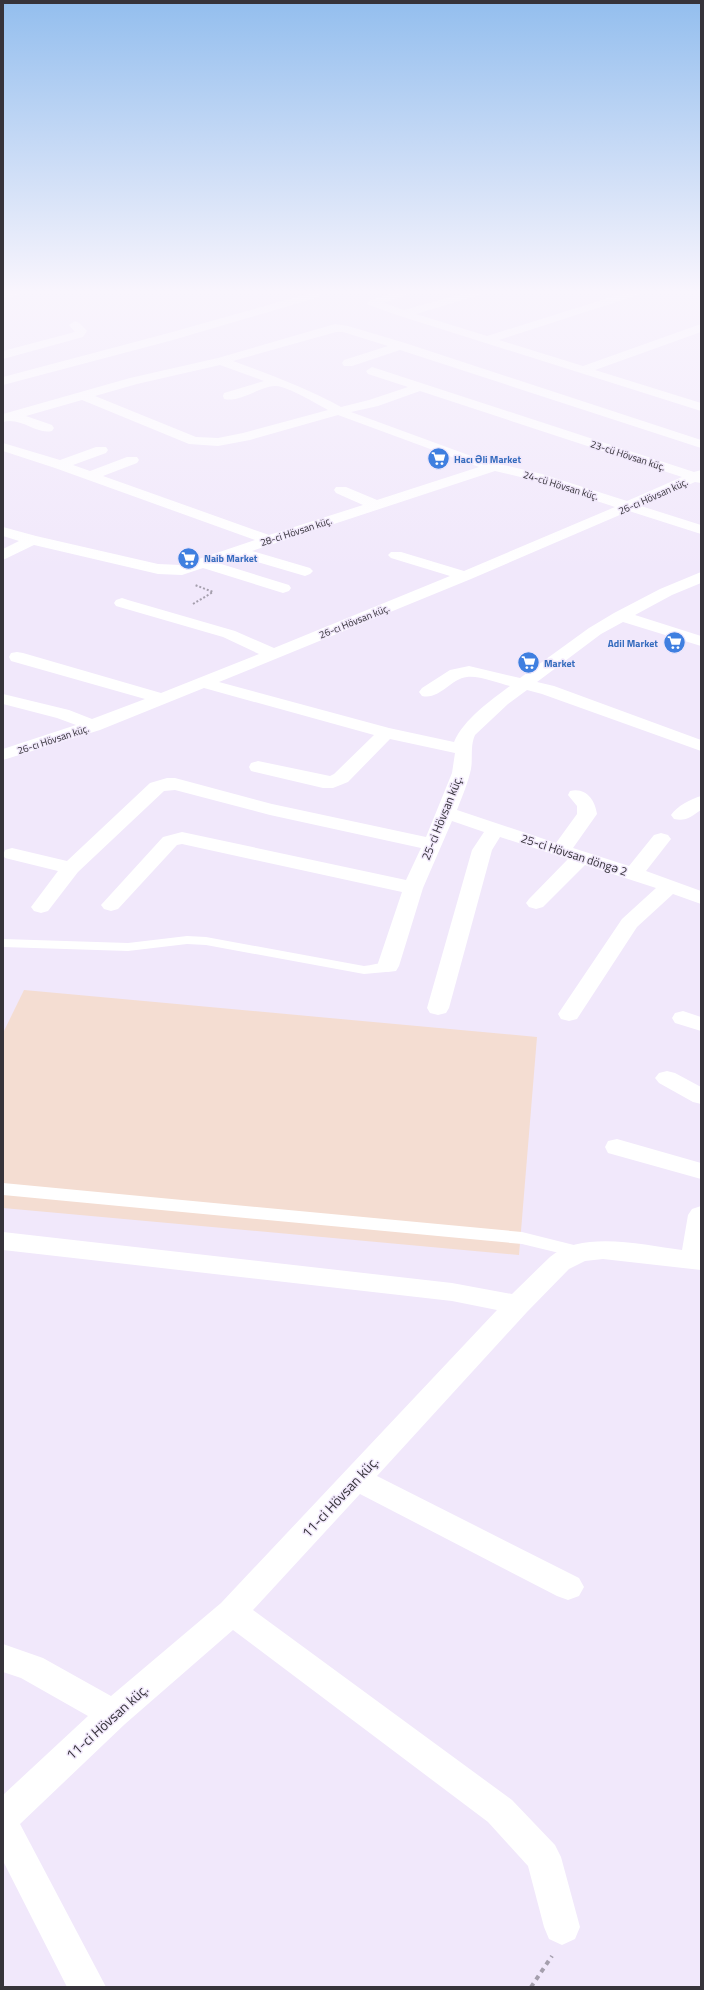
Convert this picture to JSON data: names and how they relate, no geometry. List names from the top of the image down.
{
  "streets": {
    "street": [
      "23-cü Hövsan küç.",
      "24-cü Hövsan küç.",
      "26-cı Hövsan küç.",
      "28-ci Hövsan küç.",
      "25-ci Hövsan küç.",
      "25-ci Hövsan döngə 2",
      "11-ci Hövsan küç."
    ]
  },
  "crossings": [
    ["23-cü Hövsan küç.", "26-cı Hövsan küç."],
    ["24-cü Hövsan küç.", "26-cı Hövsan küç."],
    ["24-cü Hövsan küç.", "28-ci Hövsan küç."],
    ["25-ci Hövsan küç.", "25-ci Hövsan döngə 2"]
  ],
  "places": {
    "supermarket": [
      "Hacı Əli Market",
      "Naib Market",
      "Adil Market",
      "Market"
    ]
  }
}
